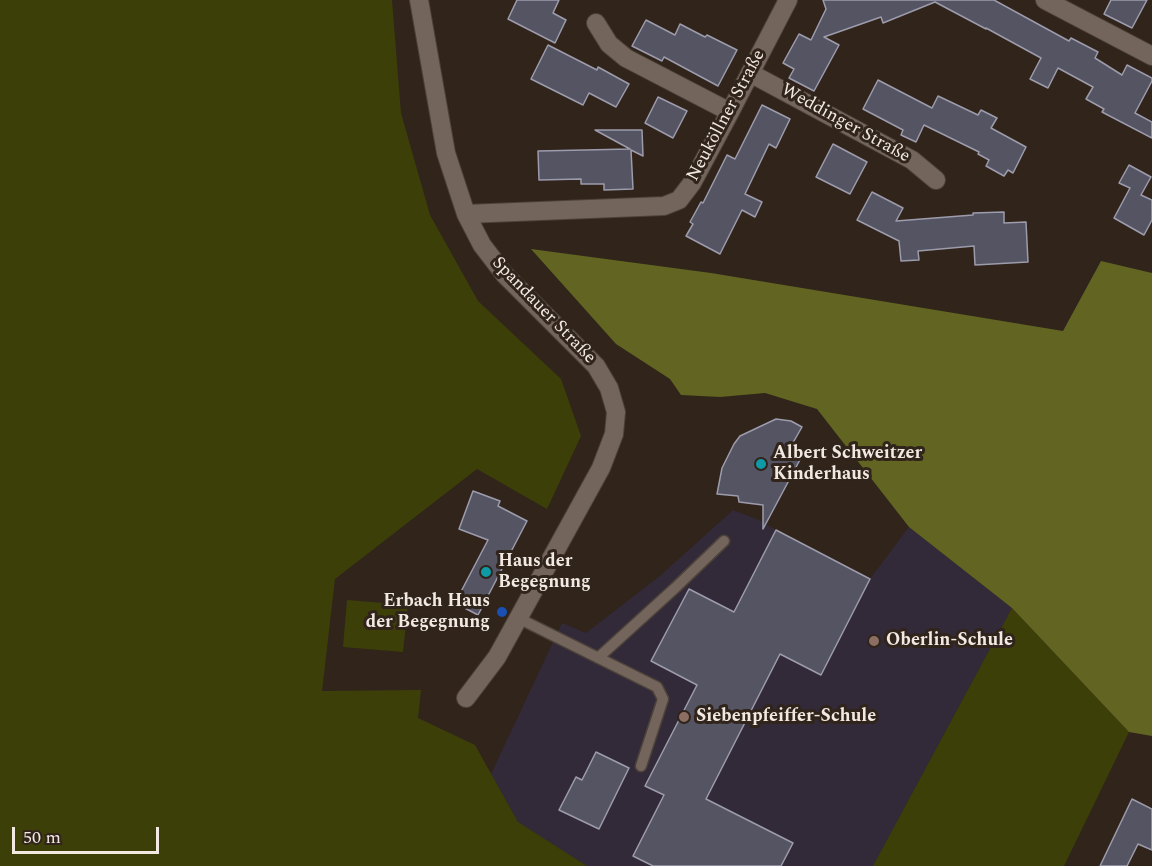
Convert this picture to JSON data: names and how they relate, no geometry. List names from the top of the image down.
{
  "streets": {
    "street": ["Neuköllner Straße", "Weddinger Straße", "Spandauer Straße"]
  },
  "crossings": [
    ["Neuköllner Straße", "Weddinger Straße"],
    ["Neuköllner Straße", "Spandauer Straße"]
  ],
  "places": [
    "Albert Schweitzer Kinderhaus",
    "Haus der Begegnung",
    "Erbach Haus der Begegnung",
    "Oberlin-Schule",
    "Siebenpfeiffer-Schule"
  ],
  "scale_bar": "50 m"
}
